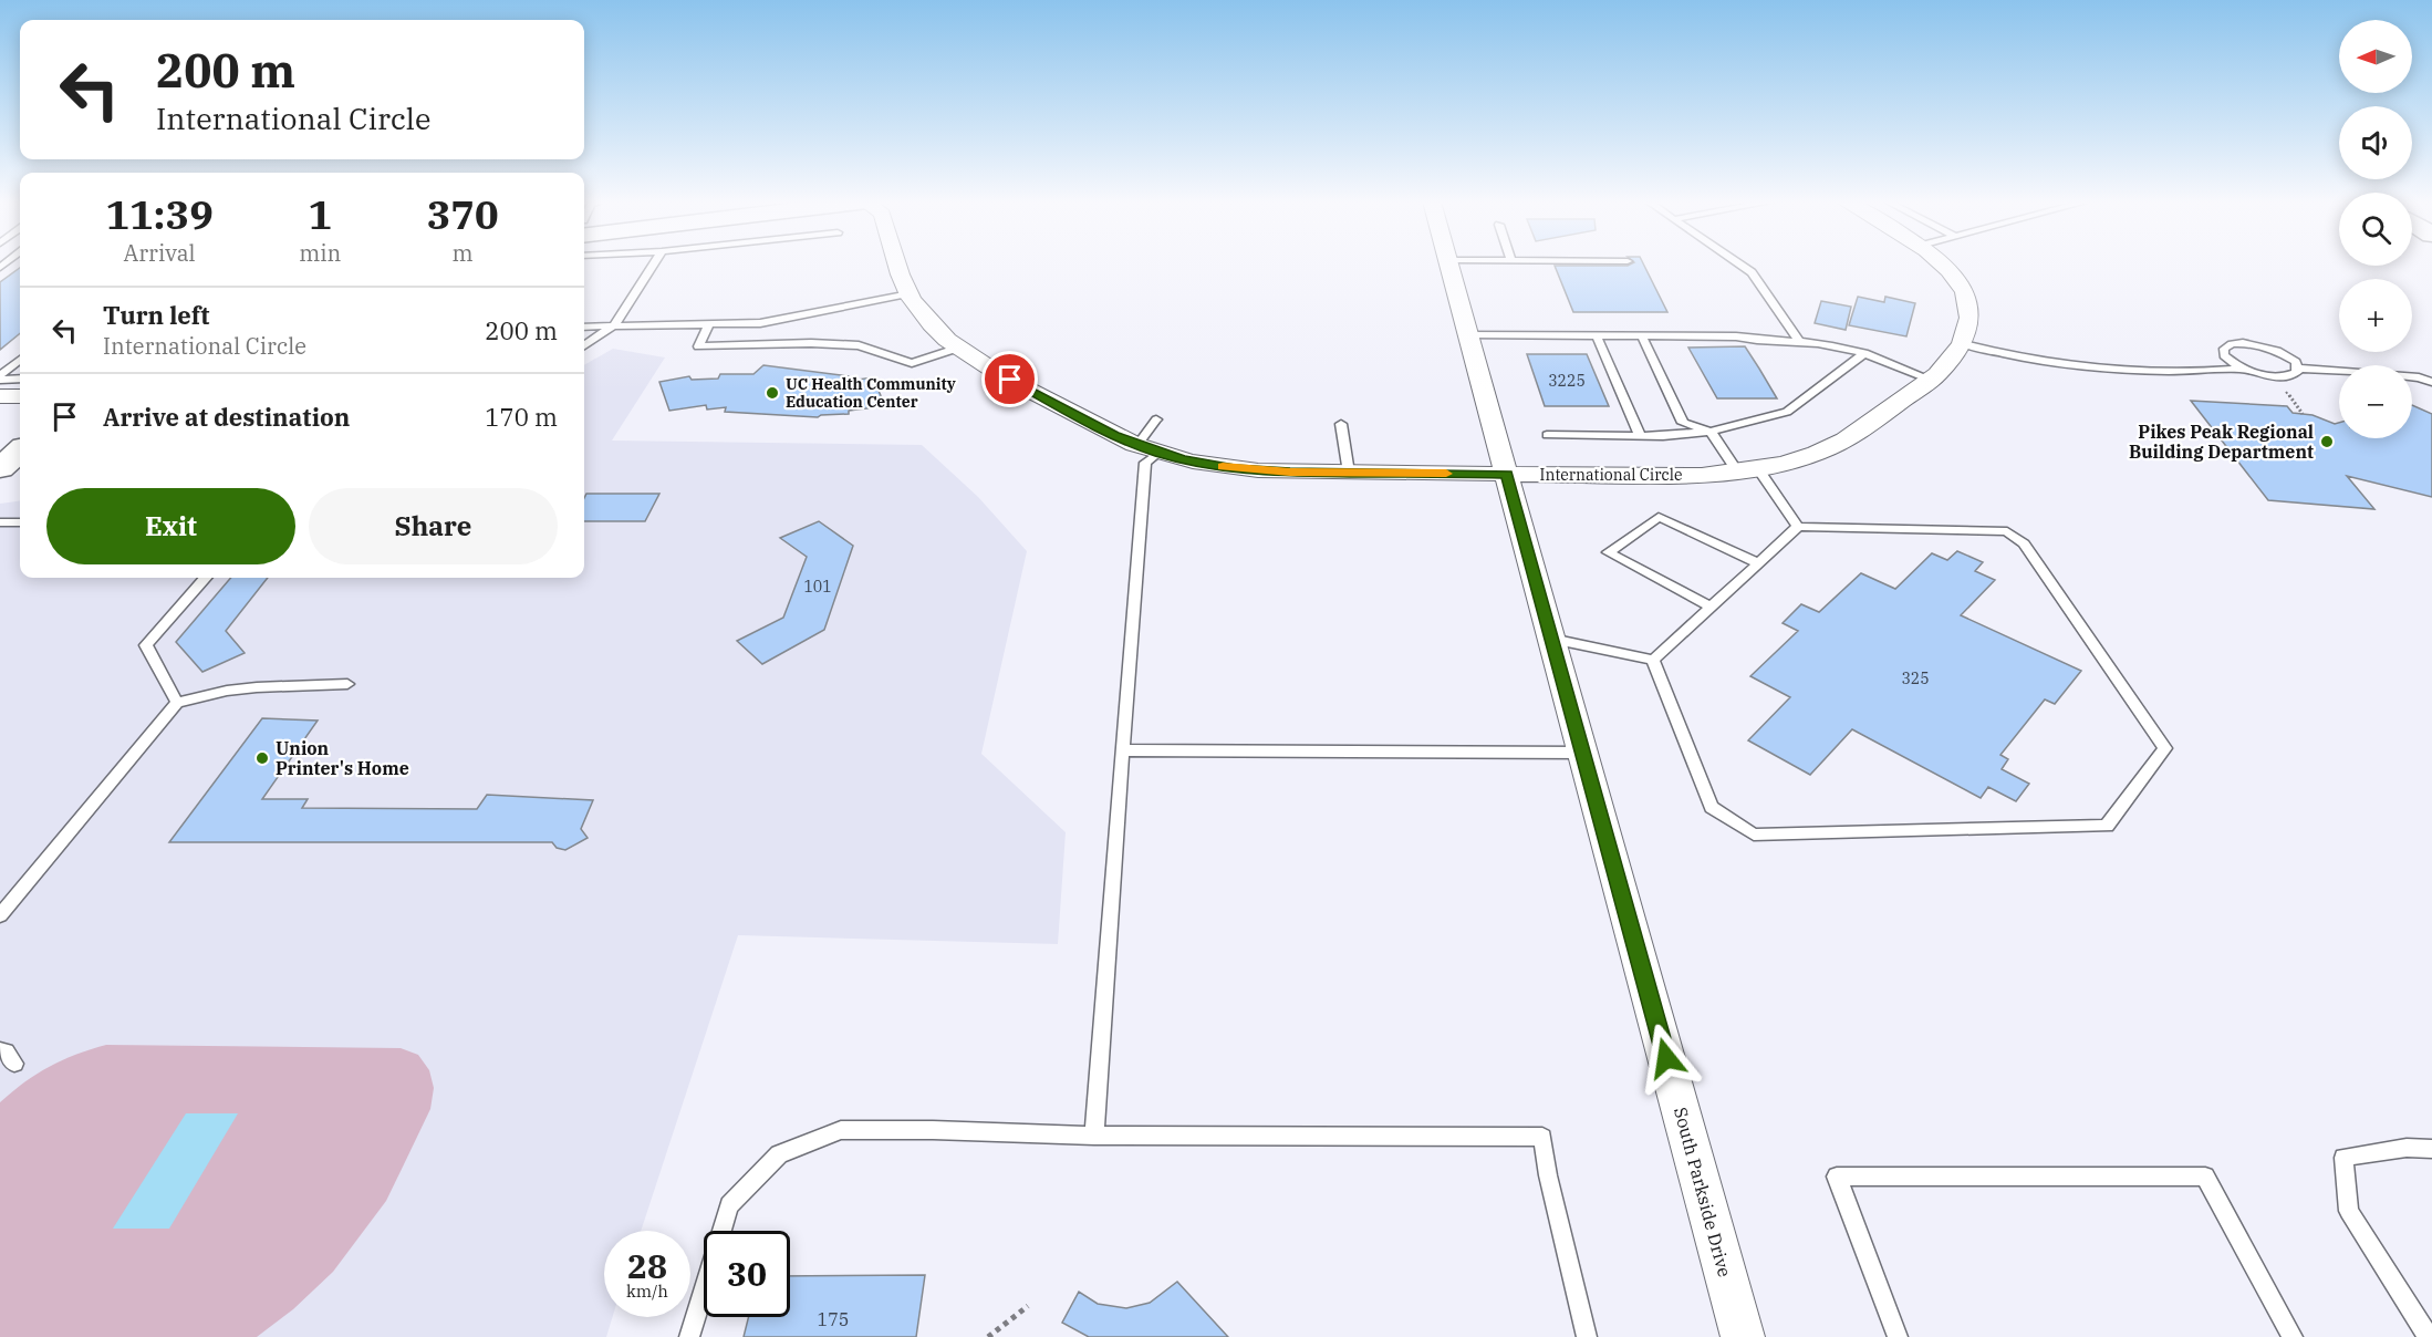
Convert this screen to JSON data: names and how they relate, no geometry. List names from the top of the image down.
{
  "streets": {
    "street": ["International Circle", "South Parkside Drive"]
  },
  "crossings": [
    ["International Circle", "South Parkside Drive"]
  ],
  "places": ["UC Health Community Education Center", "Pikes Peak Regional Building Department", "Union Printer's Home"],
  "house_numbers": [
    "3225",
    "101",
    "325",
    "175"
  ],
  "north": "left",
  "page": {
    "map_buttons": ["+", "−"],
    "turn": ["200 m", "International Circle"],
    "eta": [
      "11:39",
      "Arrival",
      "1",
      "min",
      "370",
      "m"
    ],
    "list": [
      {
        "name": "Turn left",
        "note": "International Circle",
        "value": "200 m"
      },
      {
        "name": "Arrive at destination",
        "value": "170 m"
      }
    ],
    "buttons": ["Exit", "Share"],
    "speed": "28 km/h",
    "limit": "30"
  }
}
